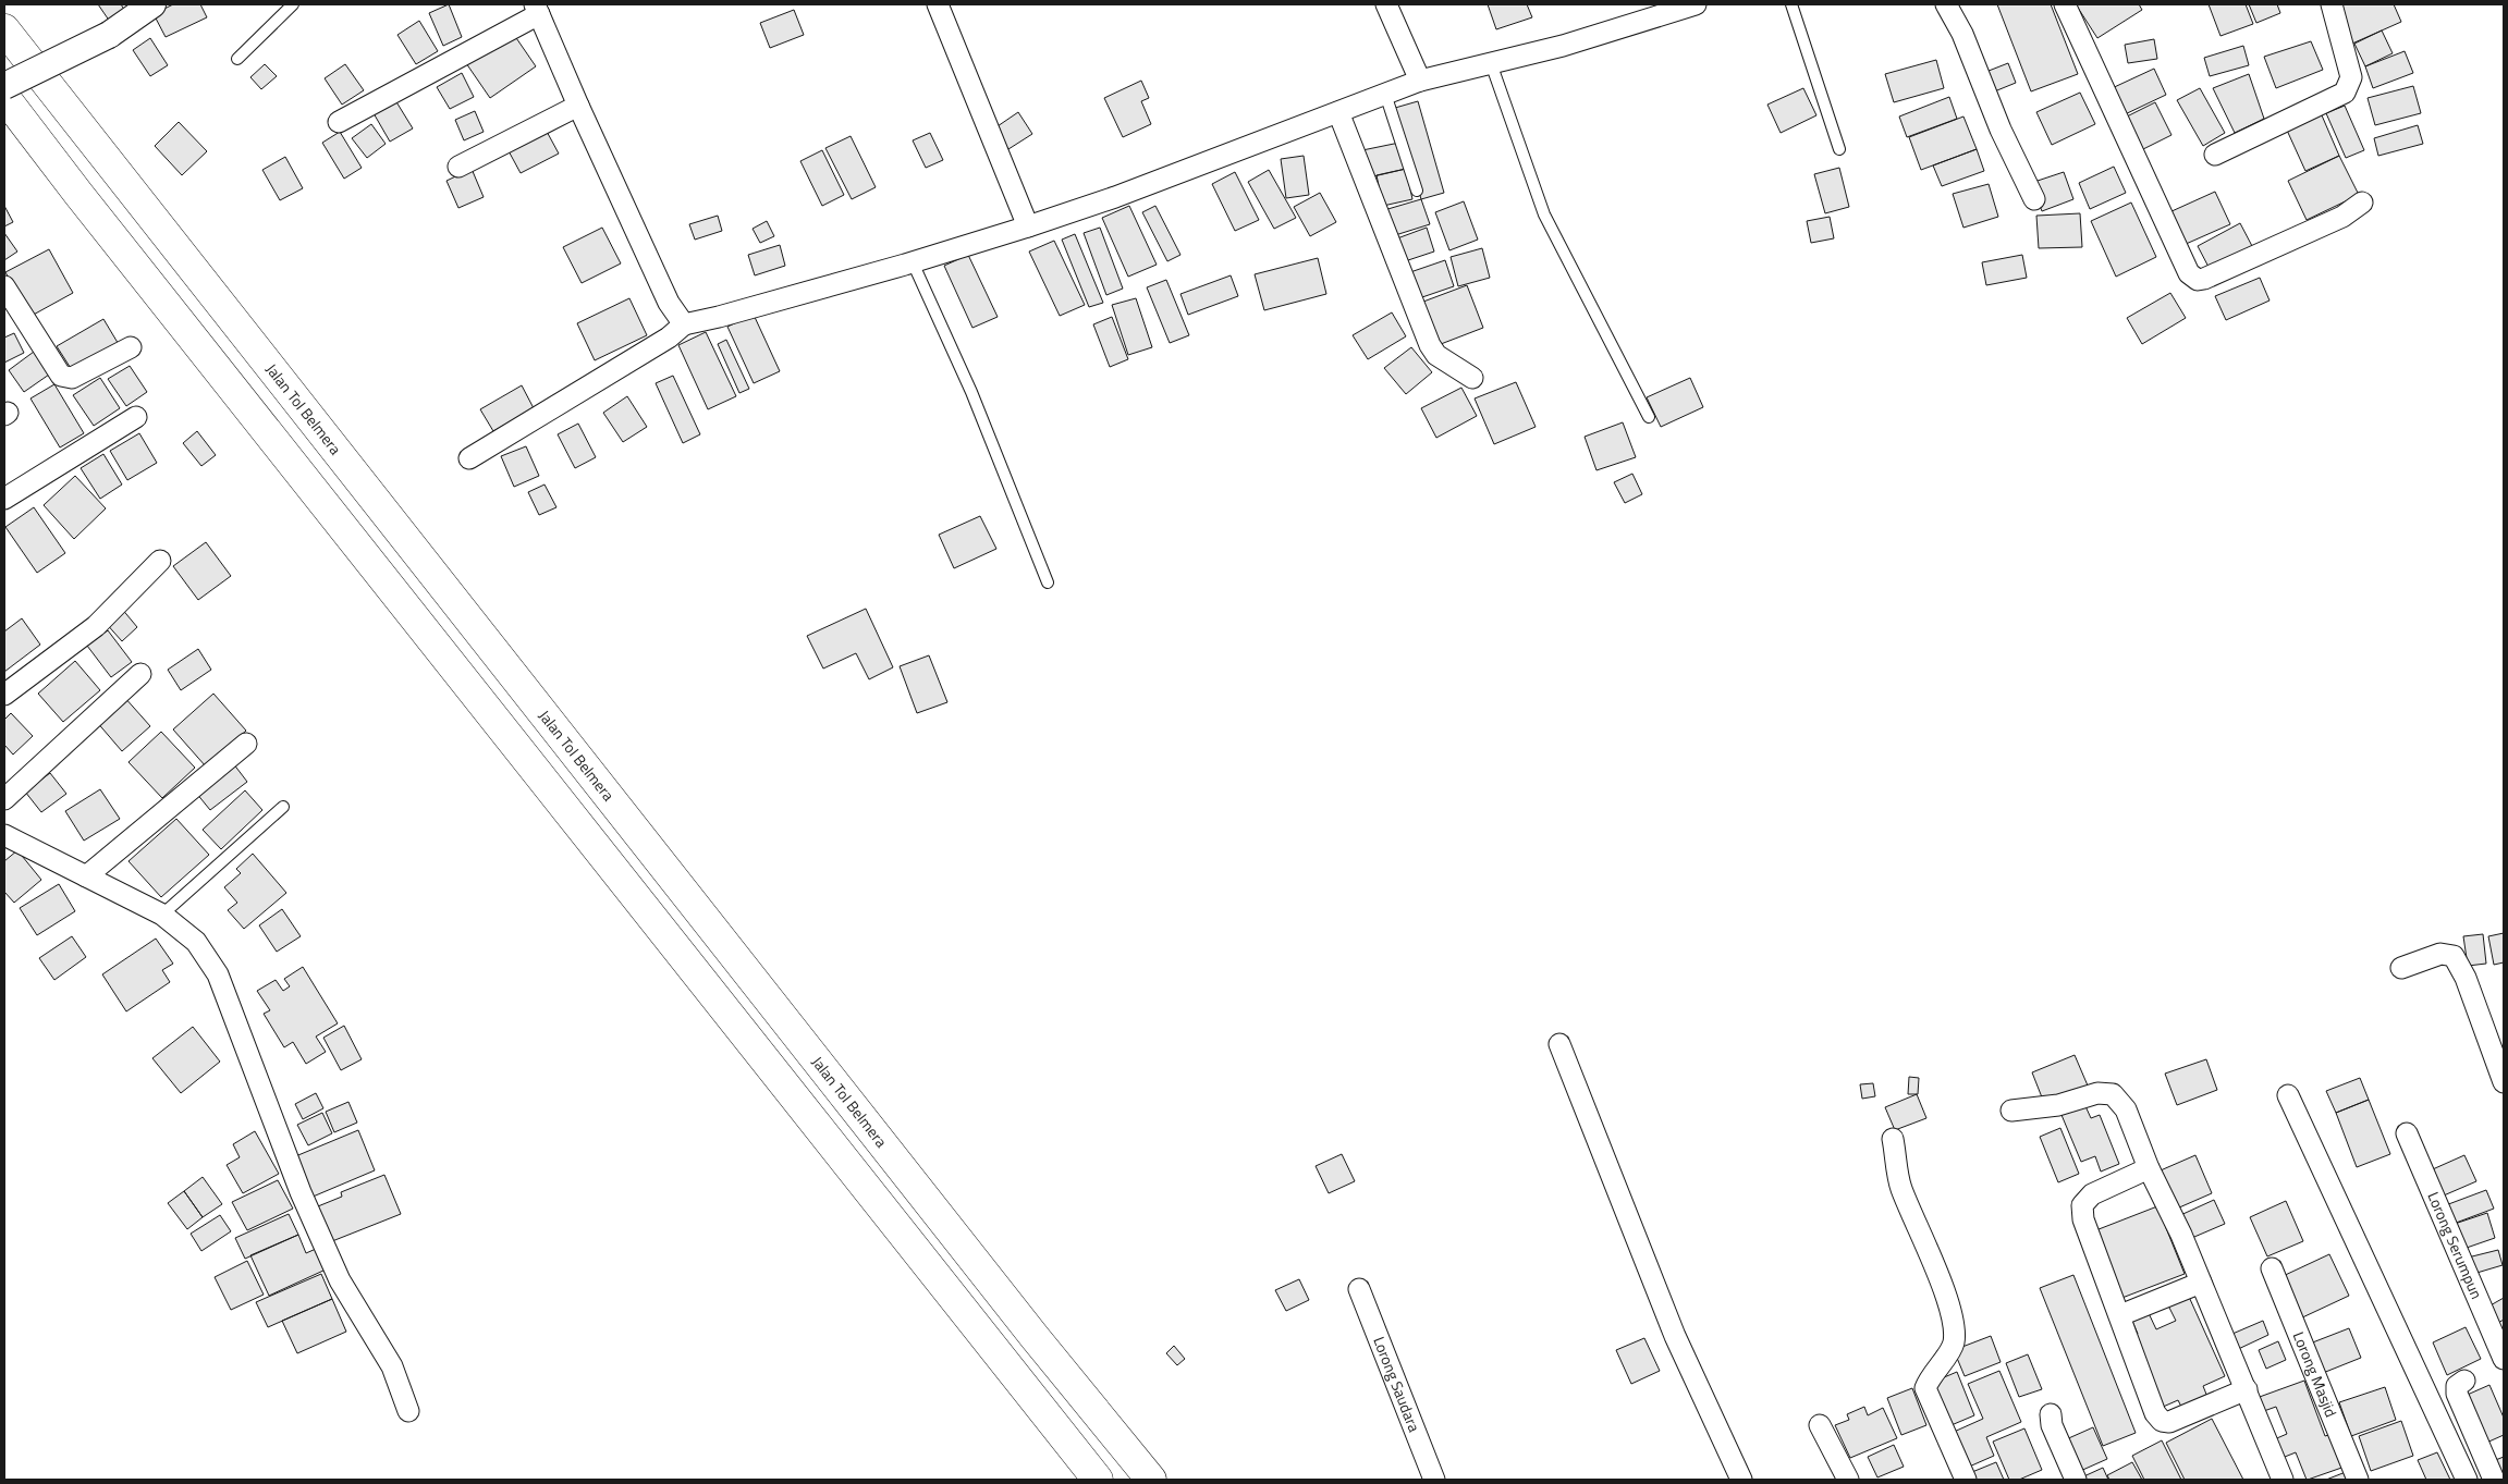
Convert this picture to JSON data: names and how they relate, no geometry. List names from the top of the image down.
{
  "streets": {
    "highway": ["Jalan Tol Belmera"],
    "street": ["Lorong Serumpun", "Lorong Masjid", "Lorong Saudara"]
  }
}
